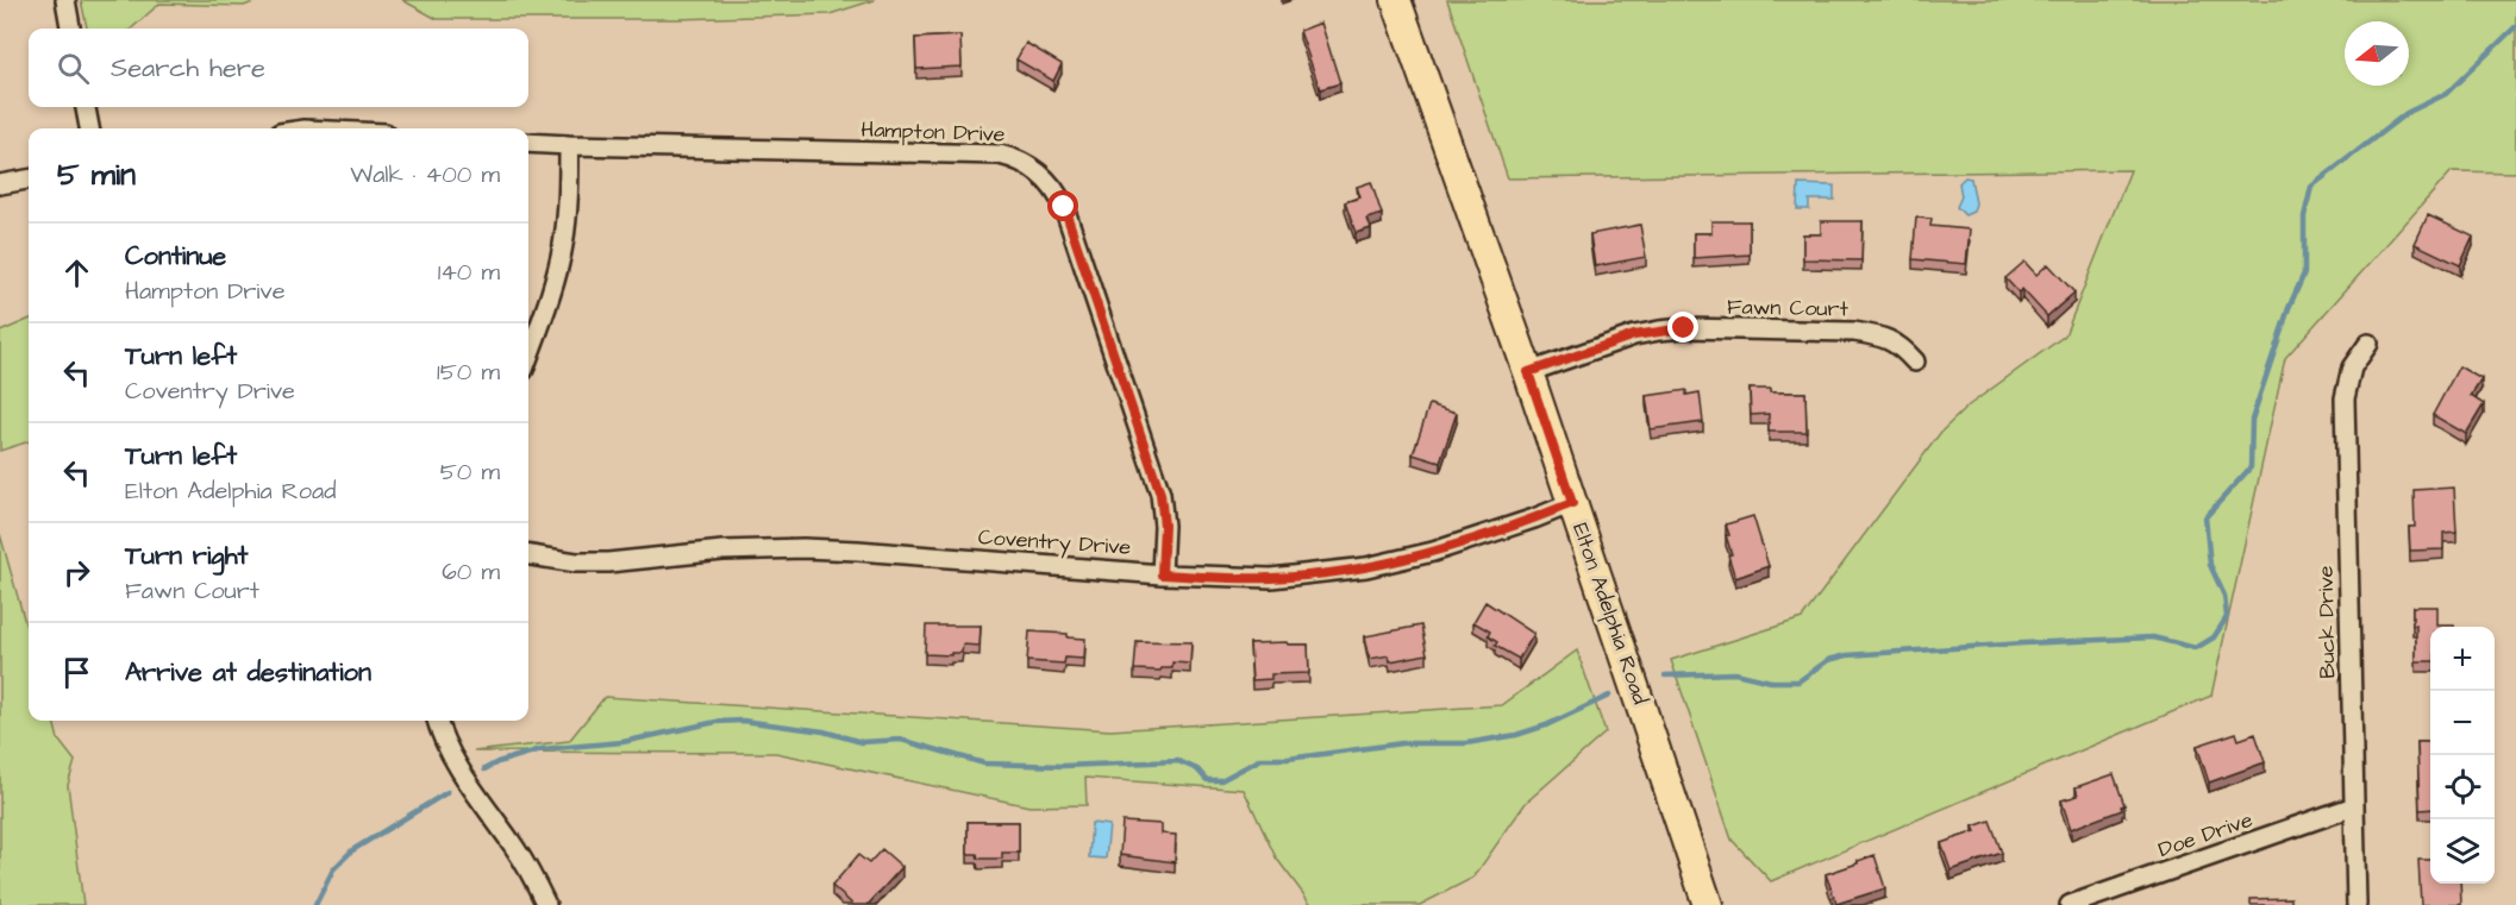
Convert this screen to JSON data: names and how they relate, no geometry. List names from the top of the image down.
{
  "streets": {
    "main road": ["Elton Adelphia Road"],
    "street": [
      "Hampton Drive",
      "Fawn Court",
      "Coventry Drive",
      "Buck Drive",
      "Doe Drive"
    ]
  },
  "crossings": [
    ["Hampton Drive", "Coventry Drive"],
    ["Fawn Court", "Elton Adelphia Road"],
    ["Coventry Drive", "Elton Adelphia Road"],
    ["Buck Drive", "Doe Drive"]
  ],
  "north": "left",
  "page": {
    "search": "Search here",
    "heading": ["5 min", "Walk · 400 m"],
    "list": [
      ["Continue", "Hampton Drive", "140 m"],
      ["Turn left", "Coventry Drive", "150 m"],
      ["Turn left", "Elton Adelphia Road", "50 m"],
      ["Turn right", "Fawn Court", "60 m"],
      "Arrive at destination"
    ],
    "map_buttons": ["+", "−"]
  }
}
